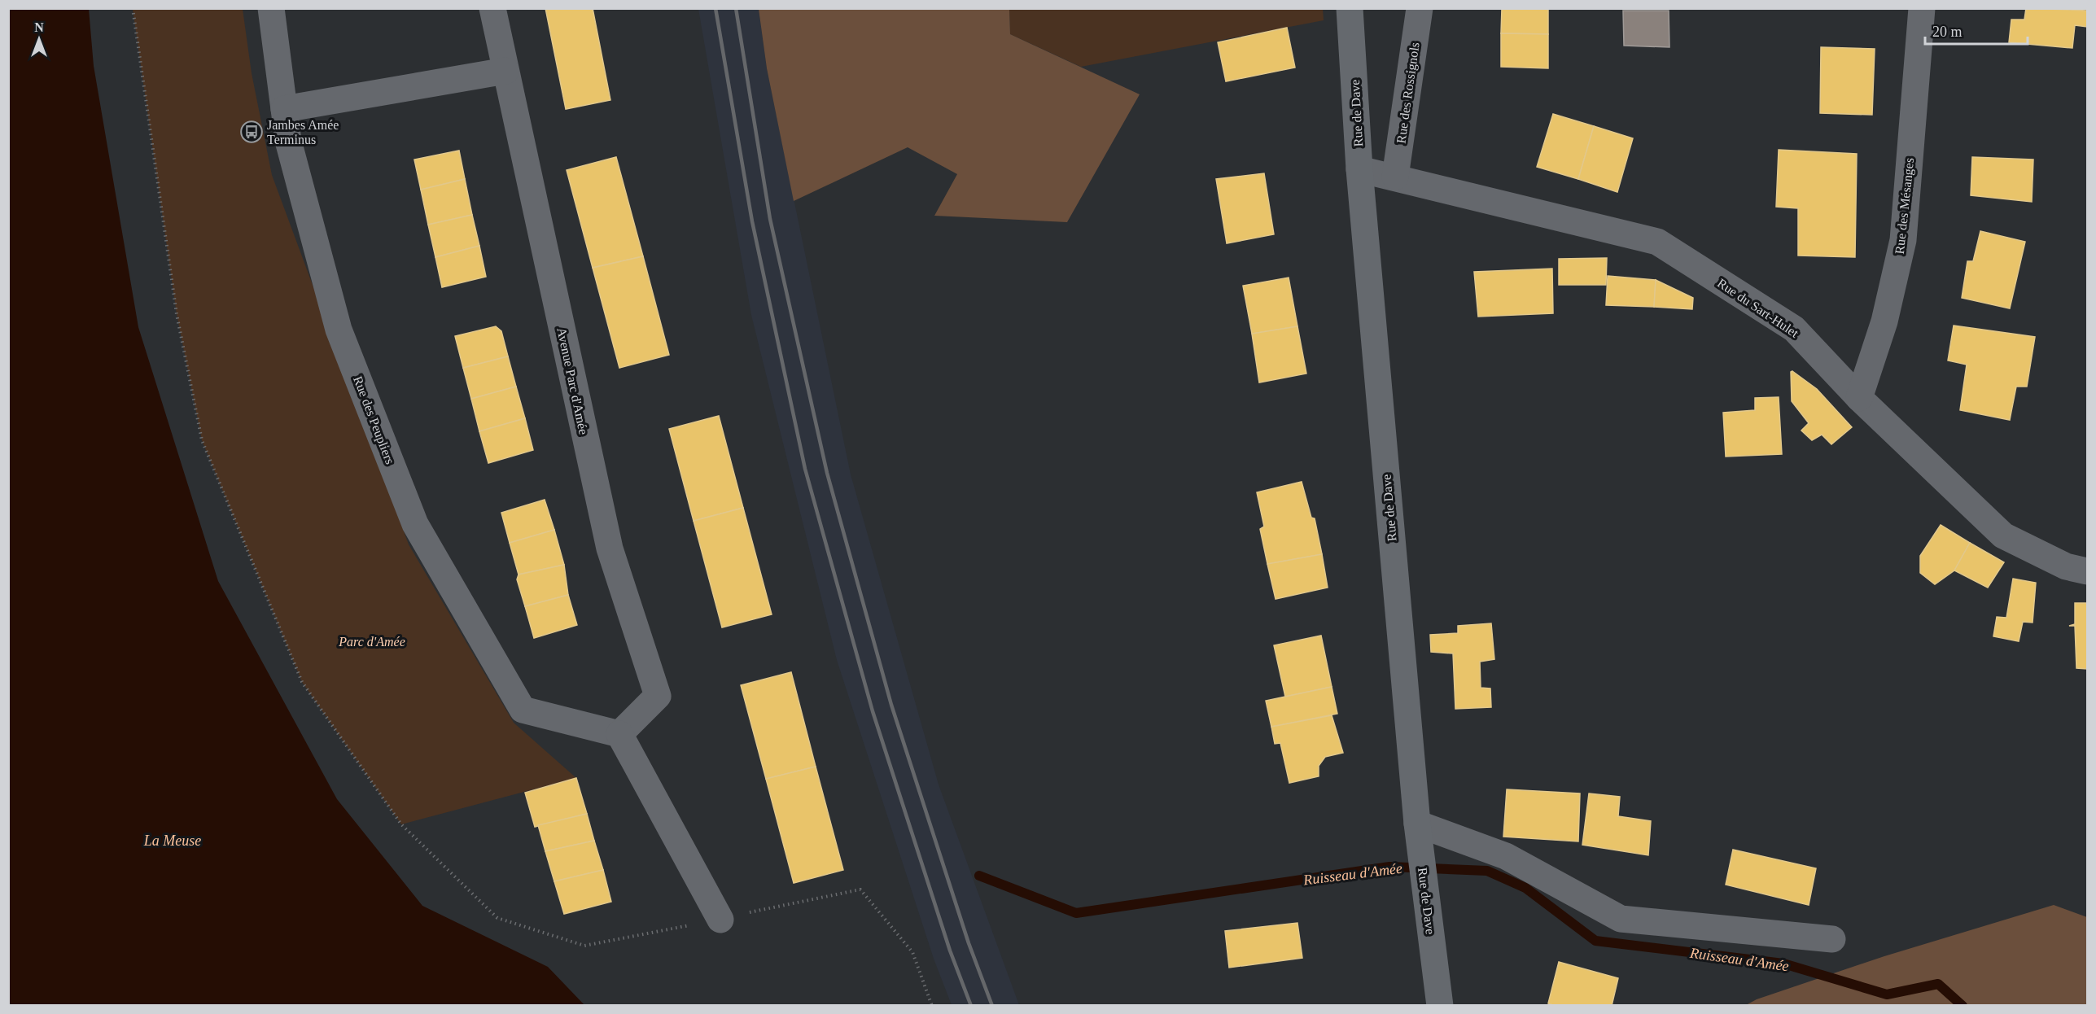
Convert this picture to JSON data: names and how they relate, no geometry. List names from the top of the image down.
{
  "streets": {
    "main road": ["Rue de Dave"],
    "street": [
      "Rue des Rossignols",
      "Rue des Mésanges",
      "Rue du Sart-Hulet",
      "Avenue Parc d'Amée",
      "Rue des Peupliers"
    ]
  },
  "crossings": [
    ["Rue des Rossignols", "Rue du Sart-Hulet"],
    ["Rue de Dave", "Rue du Sart-Hulet"],
    ["Rue des Mésanges", "Rue du Sart-Hulet"],
    ["Avenue Parc d'Amée", "Rue des Peupliers"]
  ],
  "water": ["La Meuse", "Ruisseau d'Amée"],
  "parks": ["Parc d'Amée"],
  "places": {
    "bus stop": ["Jambes Amée Terminus"]
  },
  "scale_bar": "20 m",
  "north": "top"
}
